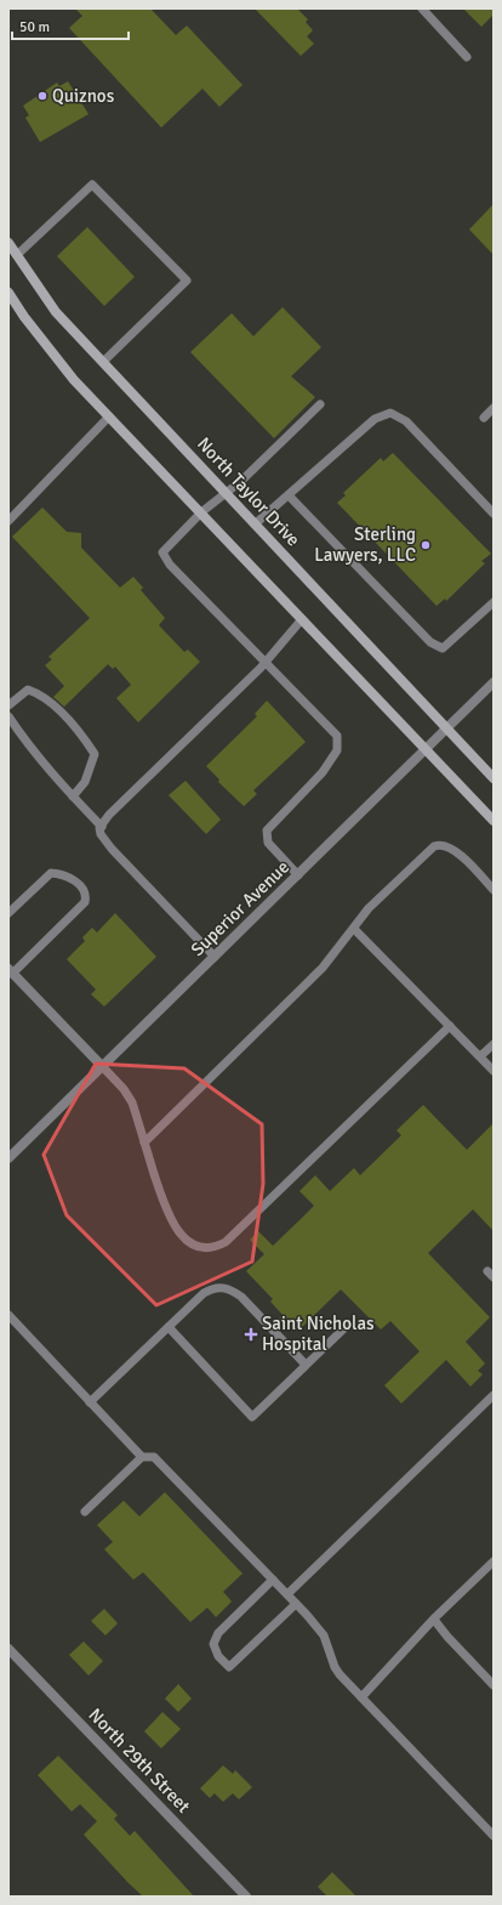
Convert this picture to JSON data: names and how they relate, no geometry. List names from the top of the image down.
{
  "streets": {
    "main road": ["North Taylor Drive"],
    "street": ["Superior Avenue", "North 29th Street"]
  },
  "crossings": [
    ["North Taylor Drive", "Superior Avenue"]
  ],
  "places": {
    "other": ["Quiznos", "Sterling Lawyers, LLC"],
    "health": ["Saint Nicholas Hospital"]
  },
  "scale_bar": "50 m"
}
